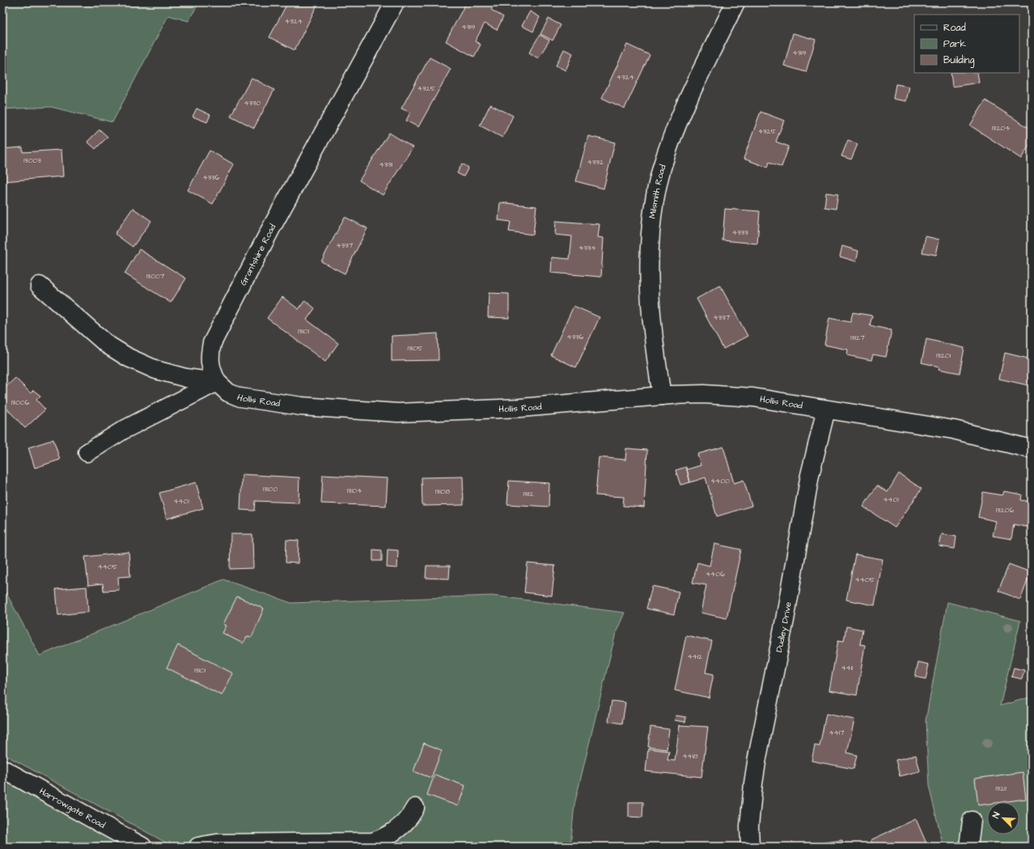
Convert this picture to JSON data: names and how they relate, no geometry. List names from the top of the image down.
{
  "streets": {
    "street": [
      "Milsmith Road",
      "Grantshire Road",
      "Hollis Road",
      "Dudley Drive",
      "Harrowgate Road"
    ]
  },
  "crossings": [
    ["Milsmith Road", "Hollis Road"],
    ["Grantshire Road", "Hollis Road"],
    ["Hollis Road", "Dudley Drive"]
  ],
  "house_numbers": [
    "4324",
    "4319",
    "4319",
    "4324",
    "4325",
    "4330",
    "13204",
    "4325",
    "13003",
    "4332",
    "4331",
    "4336",
    "4333",
    "4337",
    "4334",
    "13007",
    "4337",
    "13101",
    "4336",
    "13127",
    "13105",
    "13201",
    "13006",
    "4400",
    "13100",
    "13104",
    "13108",
    "13112",
    "4401",
    "4401",
    "13206",
    "4405",
    "4406",
    "4405",
    "4412",
    "4411",
    "13101",
    "4417",
    "4418",
    "13211"
  ],
  "legend": ["Road", "Park", "Building"],
  "north": "top left"
}
